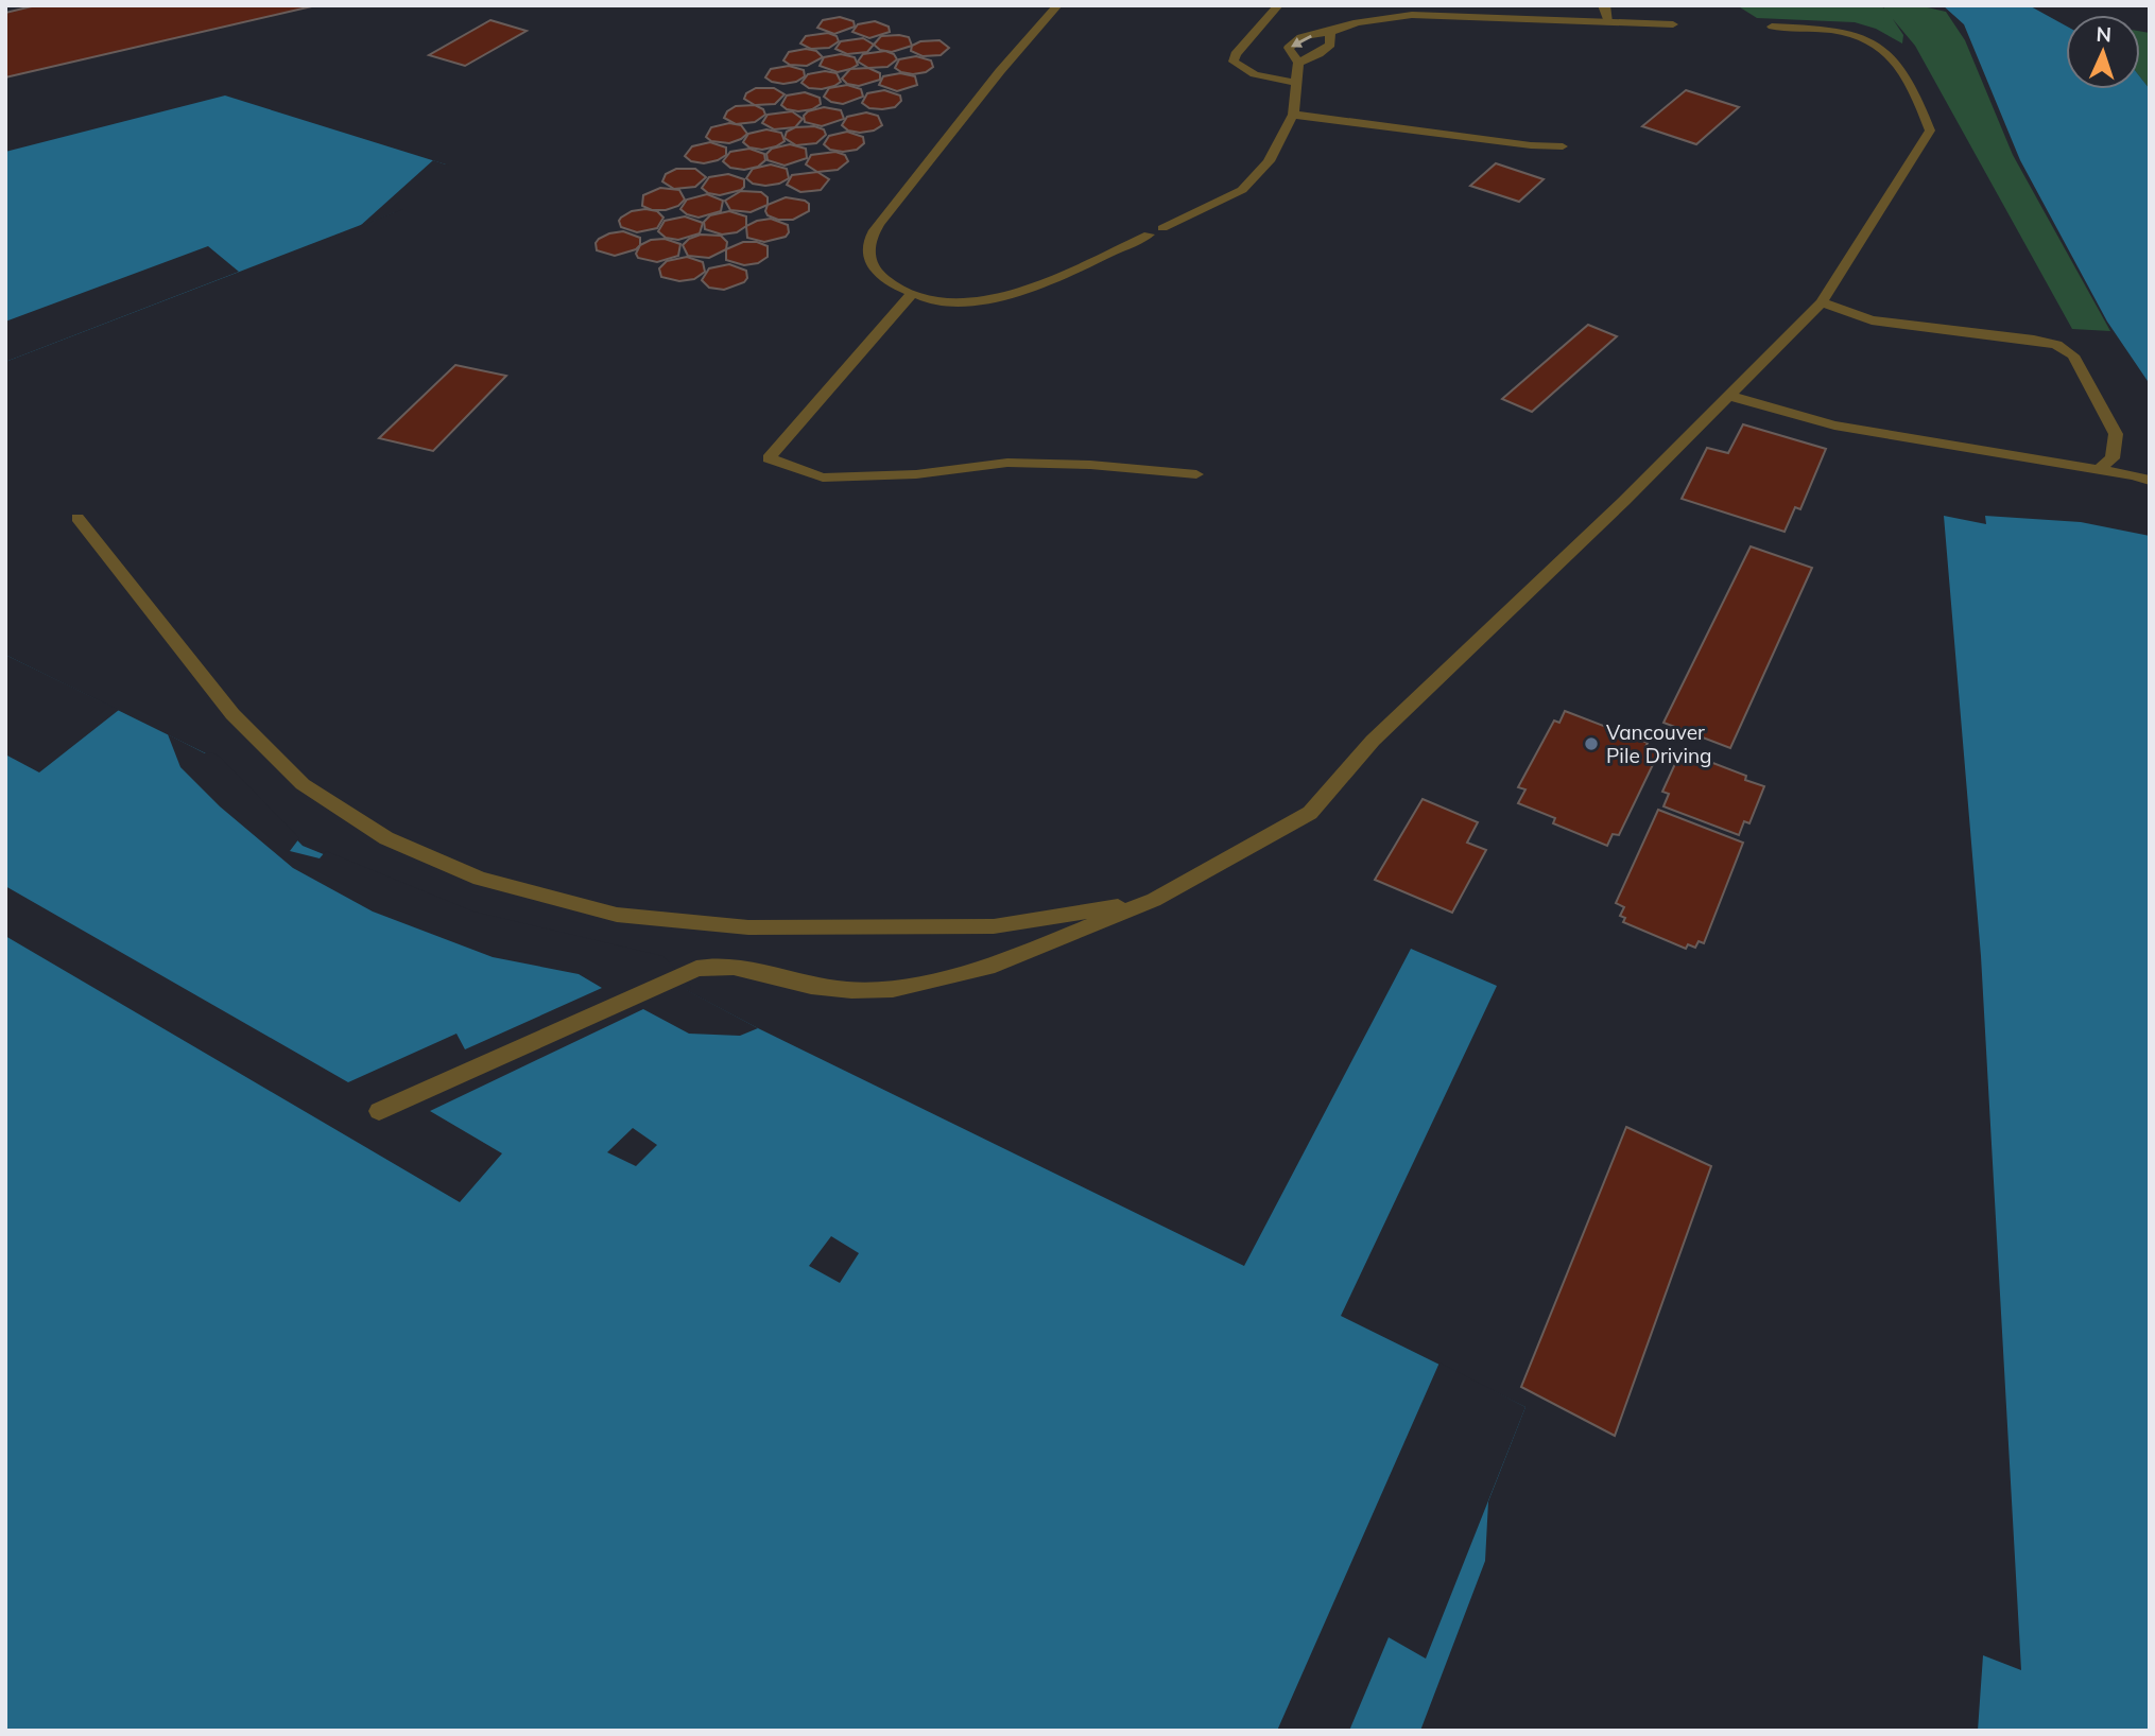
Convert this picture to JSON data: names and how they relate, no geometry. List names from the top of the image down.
{
  "places": ["Vancouver Pile Driving"],
  "north": "top"
}
